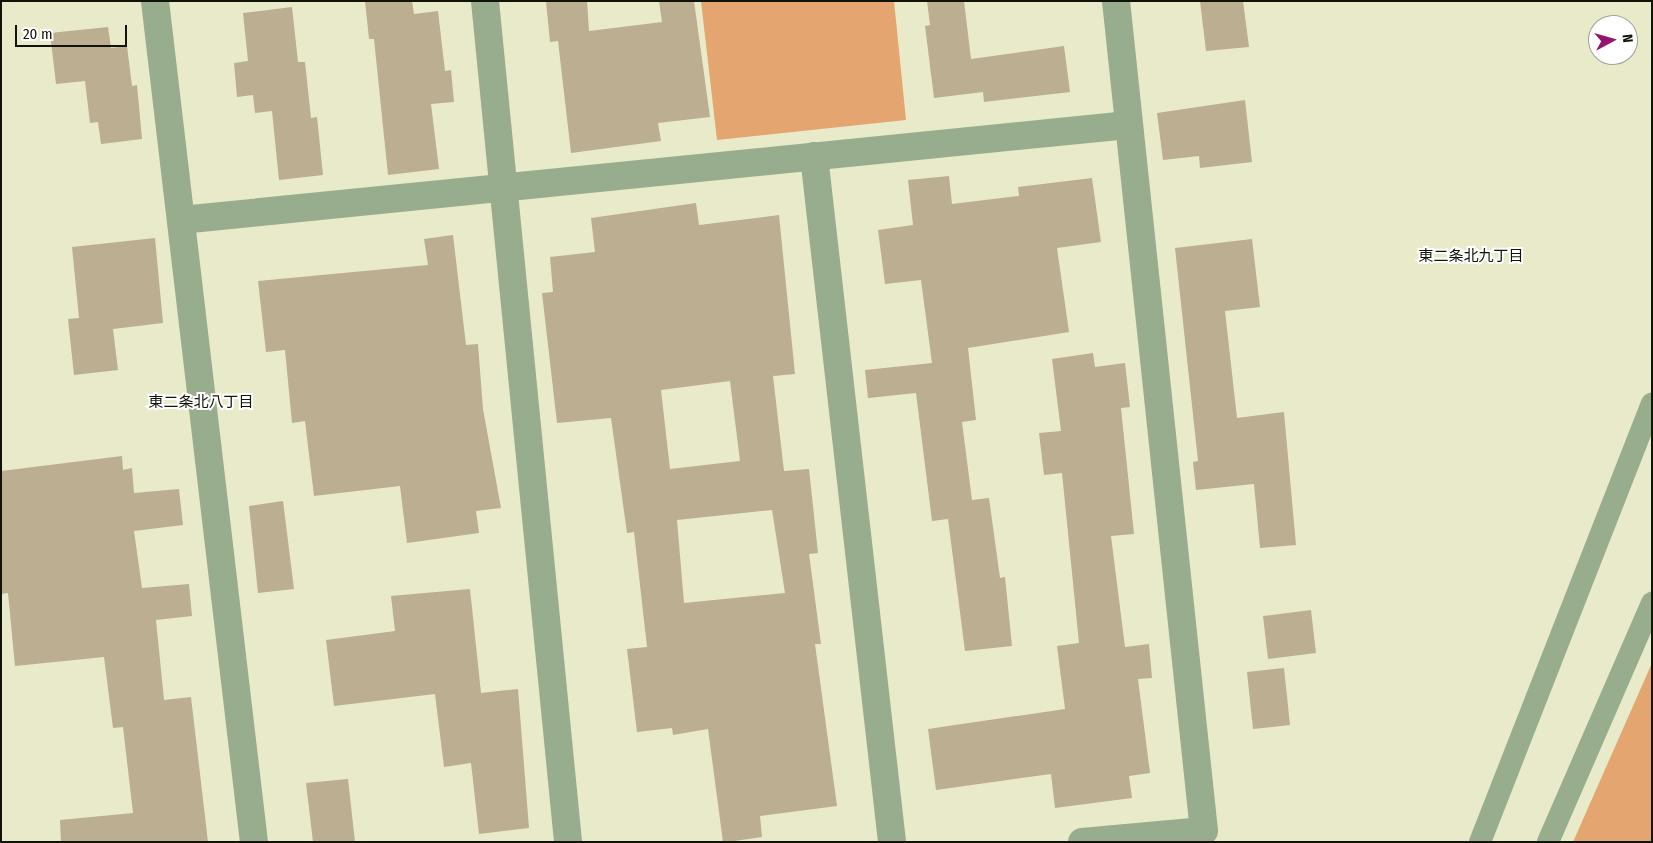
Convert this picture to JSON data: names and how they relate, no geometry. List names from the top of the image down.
{
  "districts": ["東二条北九丁目", "東二条北八丁目"],
  "scale_bar": "20 m",
  "north": "right"
}
